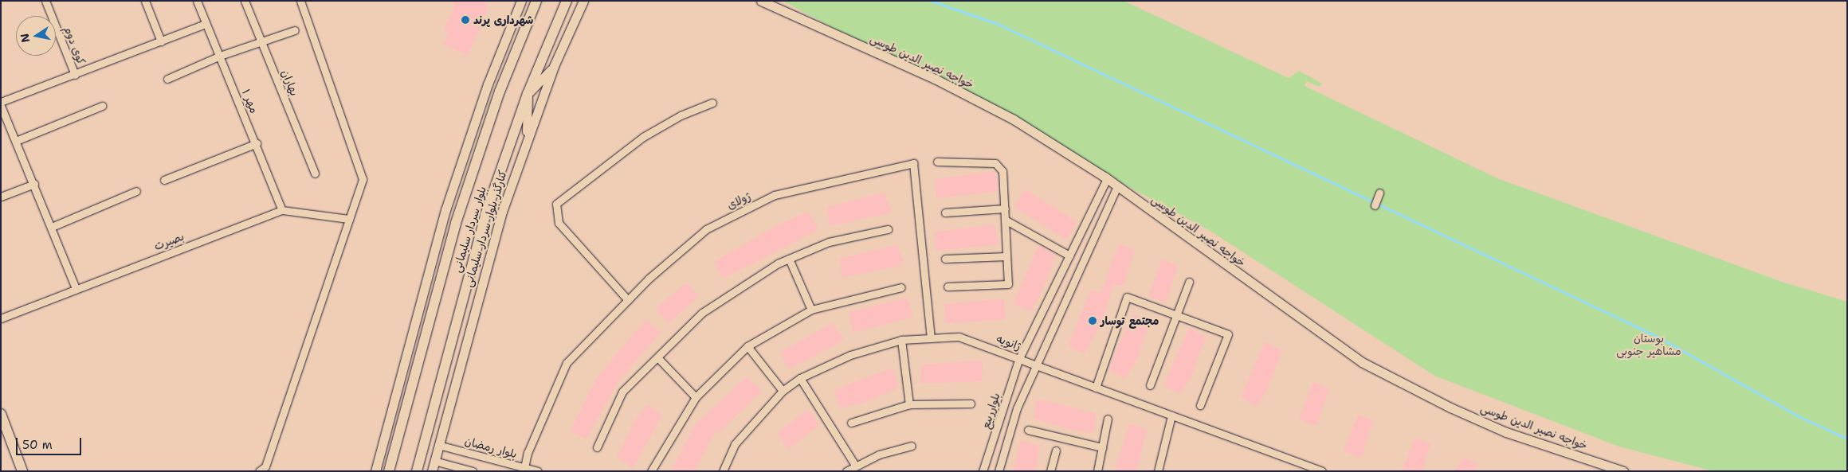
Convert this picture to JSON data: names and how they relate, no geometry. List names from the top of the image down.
{
  "streets": {
    "main road": ["بلوار سردار سلیمانی"],
    "street": [
      "کوی دوم",
      "خواجه نصیر الدین طوسی",
      "بهاران",
      "مهر ۱",
      "ژولای",
      "کنارگذر بلوار سردار سلیمانی",
      "بصیرت",
      "ژانویه",
      "بلوارربیع",
      "بلوار رمضان"
    ]
  },
  "crossings": [
    ["خواجه نصیر الدین طوسی", "بلوارربیع"],
    ["مهر ۱", "بصیرت"],
    ["ژولای", "ژانویه"],
    ["ژولای", "بلوار رمضان"],
    ["کنارگذر بلوار سردار سلیمانی", "بلوار رمضان"],
    ["ژانویه", "بلوارربیع"]
  ],
  "parks": ["بوستان مشاهیر جنوبی"],
  "places": ["شهرداری پرند", "مجتمع توسار"],
  "scale_bar": "50 m",
  "north": "left"
}
